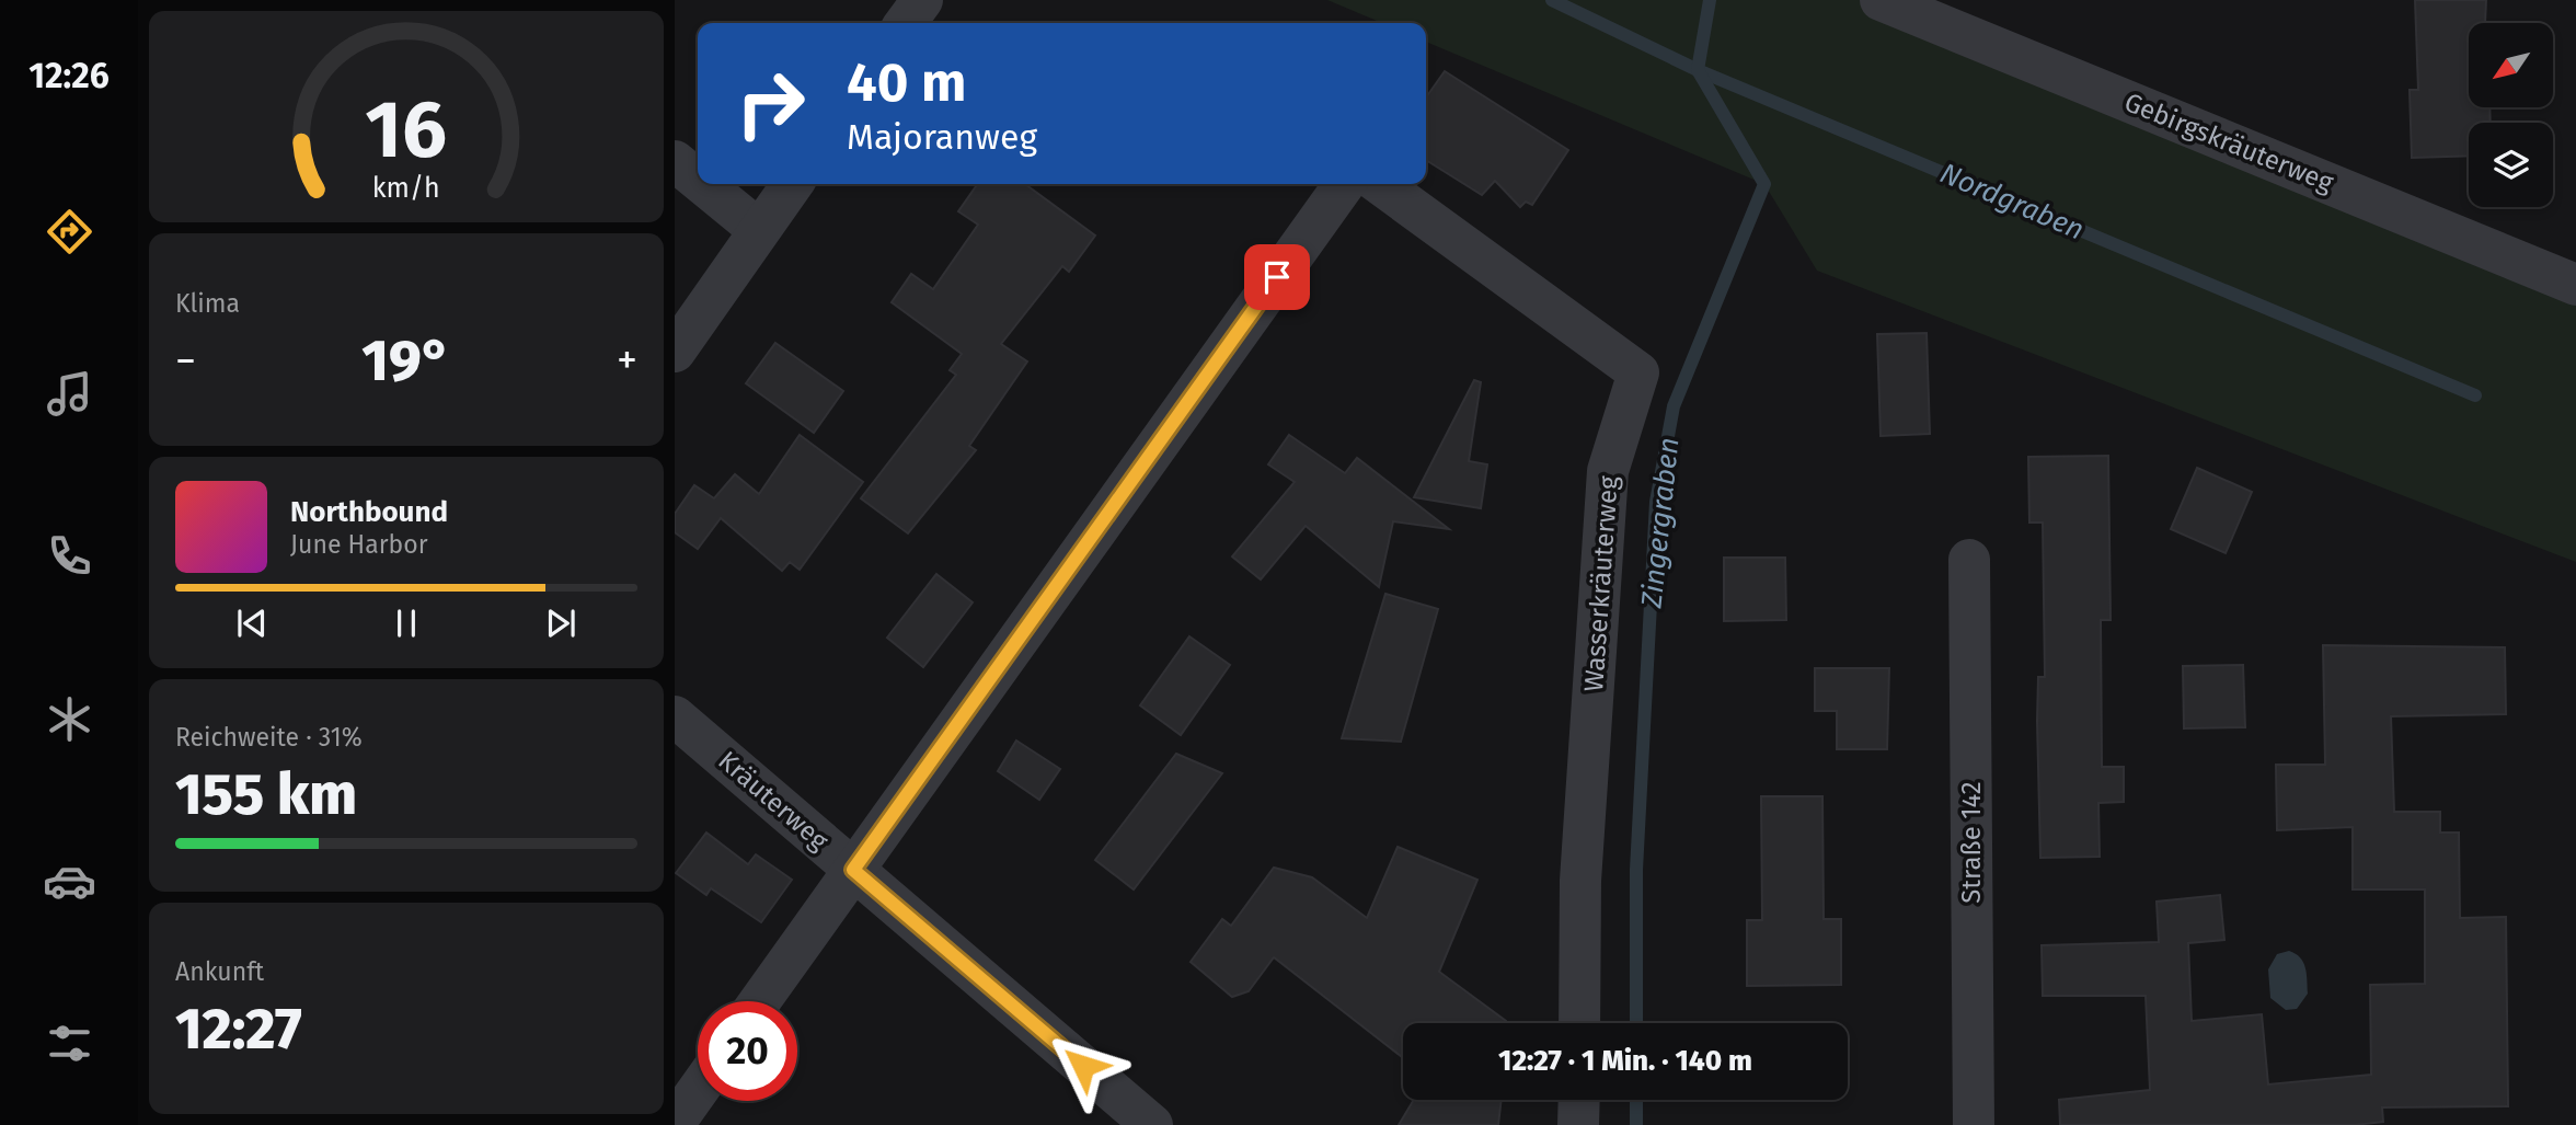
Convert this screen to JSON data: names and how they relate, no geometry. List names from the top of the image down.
{
  "streets": {
    "street": [
      "Gebirgskräuterweg",
      "Wasserkräuterweg",
      "Kräuterweg",
      "Straße 142"
    ]
  },
  "water": ["Nordgraben", "Zingergraben"],
  "north": "bottom left",
  "page": {
    "tabs": "12:26",
    "turn": ["40 m", "Majoranweg"],
    "tile": [
      "Klima",
      ["Reichweite · 31%", "155 km"],
      ["Ankunft", "12:27"]
    ],
    "heat": ["−", "19°", "+"],
    "song": ["Northbound", "June Harbor"],
    "limit": "20",
    "trip": "12:27 · 1 Min. · 140 m",
    "gauge": ["16", "km/h"]
  }
}
